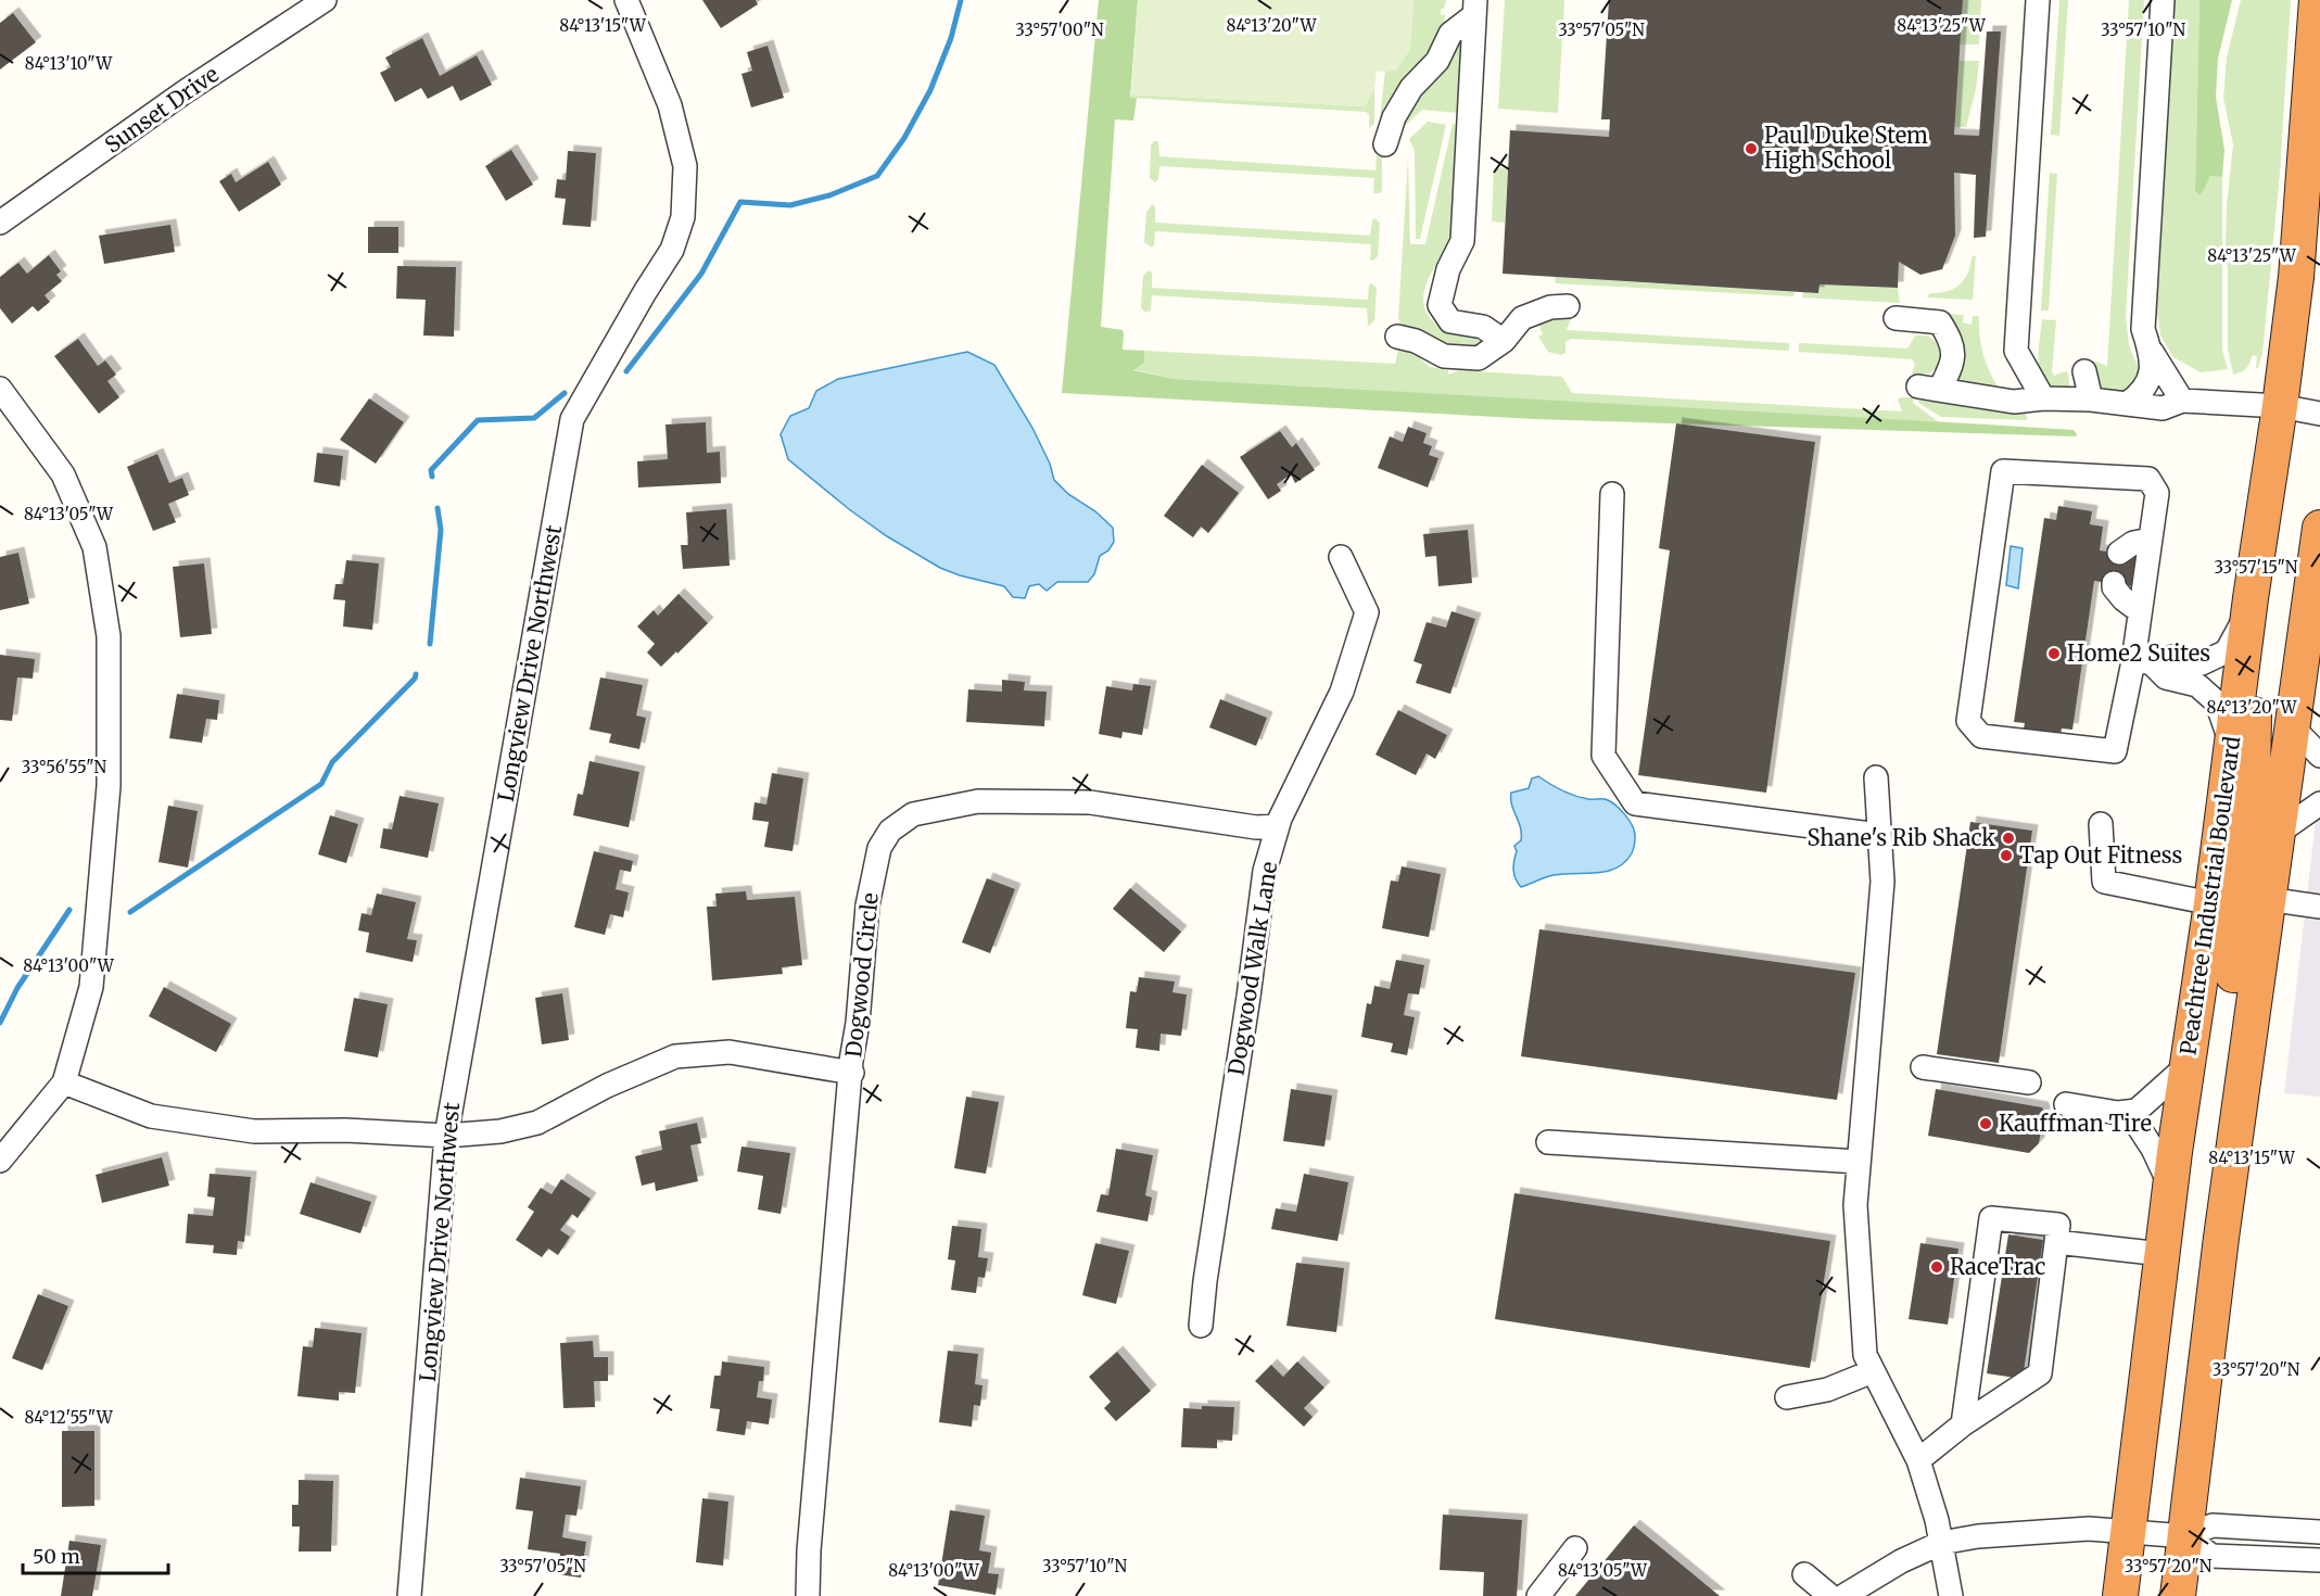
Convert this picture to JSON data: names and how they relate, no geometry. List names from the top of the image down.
{
  "streets": {
    "highway": ["Peachtree Industrial Boulevard"],
    "street": [
      "Sunset Drive",
      "Longview Drive Northwest",
      "Dogwood Walk Lane",
      "Dogwood Circle"
    ]
  },
  "crossings": [
    ["Dogwood Walk Lane", "Dogwood Circle"]
  ],
  "places": [
    "Paul Duke Stem High School",
    "Home2 Suites",
    "Shane's Rib Shack",
    "Tap Out Fitness",
    "Kauffman Tire",
    "RaceTrac"
  ],
  "scale_bar": "50 m",
  "coordinates": [
    "84°13'25\"W",
    "84°13'15\"W",
    "84°13'20\"W",
    "33°57'00\"N",
    "33°57'05\"N",
    "33°57'10\"N",
    "84°13'10\"W",
    "84°13'05\"W",
    "33°57'15\"N",
    "33°56'55\"N",
    "84°13'00\"W",
    "33°57'20\"N",
    "84°12'55\"W"
  ]
}
